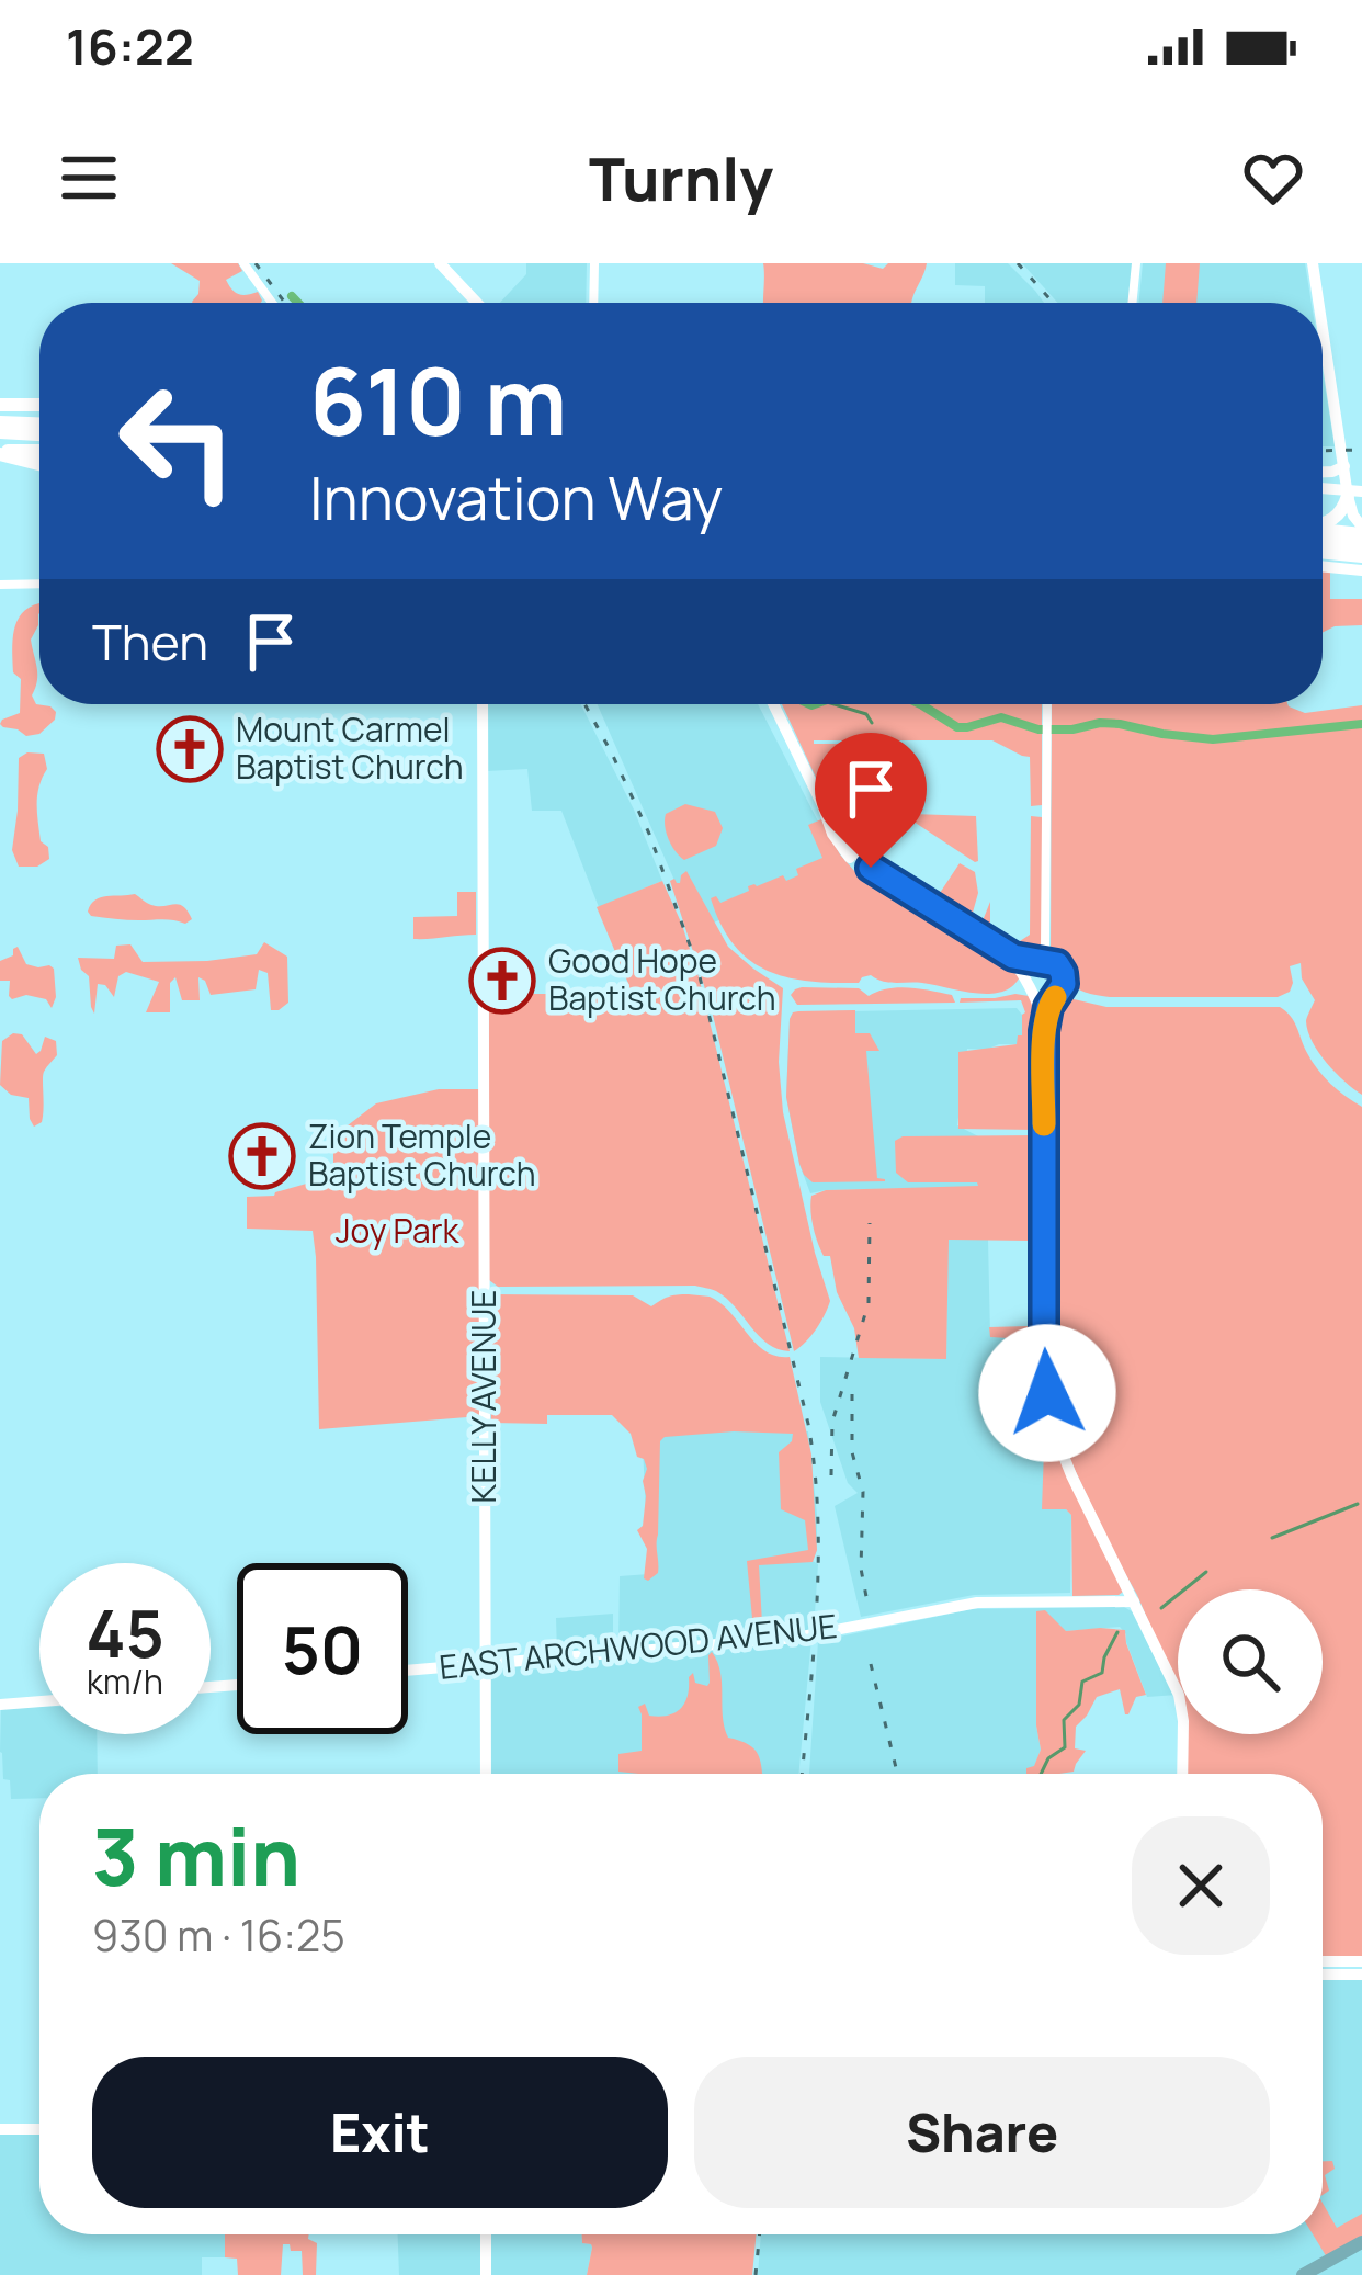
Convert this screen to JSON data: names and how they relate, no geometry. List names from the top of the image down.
{
  "streets": {
    "main road": ["KELLY AVENUE", "EAST ARCHWOOD AVENUE"]
  },
  "crossings": [
    ["KELLY AVENUE", "EAST ARCHWOOD AVENUE"]
  ],
  "parks": ["Joy Park"],
  "places": {
    "church": ["Mount Carmel Baptist Church", "Good Hope Baptist Church", "Zion Temple Baptist Church"]
  },
  "page": {
    "status": "16:22",
    "header": "Turnly",
    "turn": ["610 m", "Innovation Way"],
    "then": "Then",
    "speed": "45 km/h",
    "limit": "50",
    "heading": ["3 min", "930 m · 16:25"],
    "buttons": ["Exit", "Share"]
  }
}
